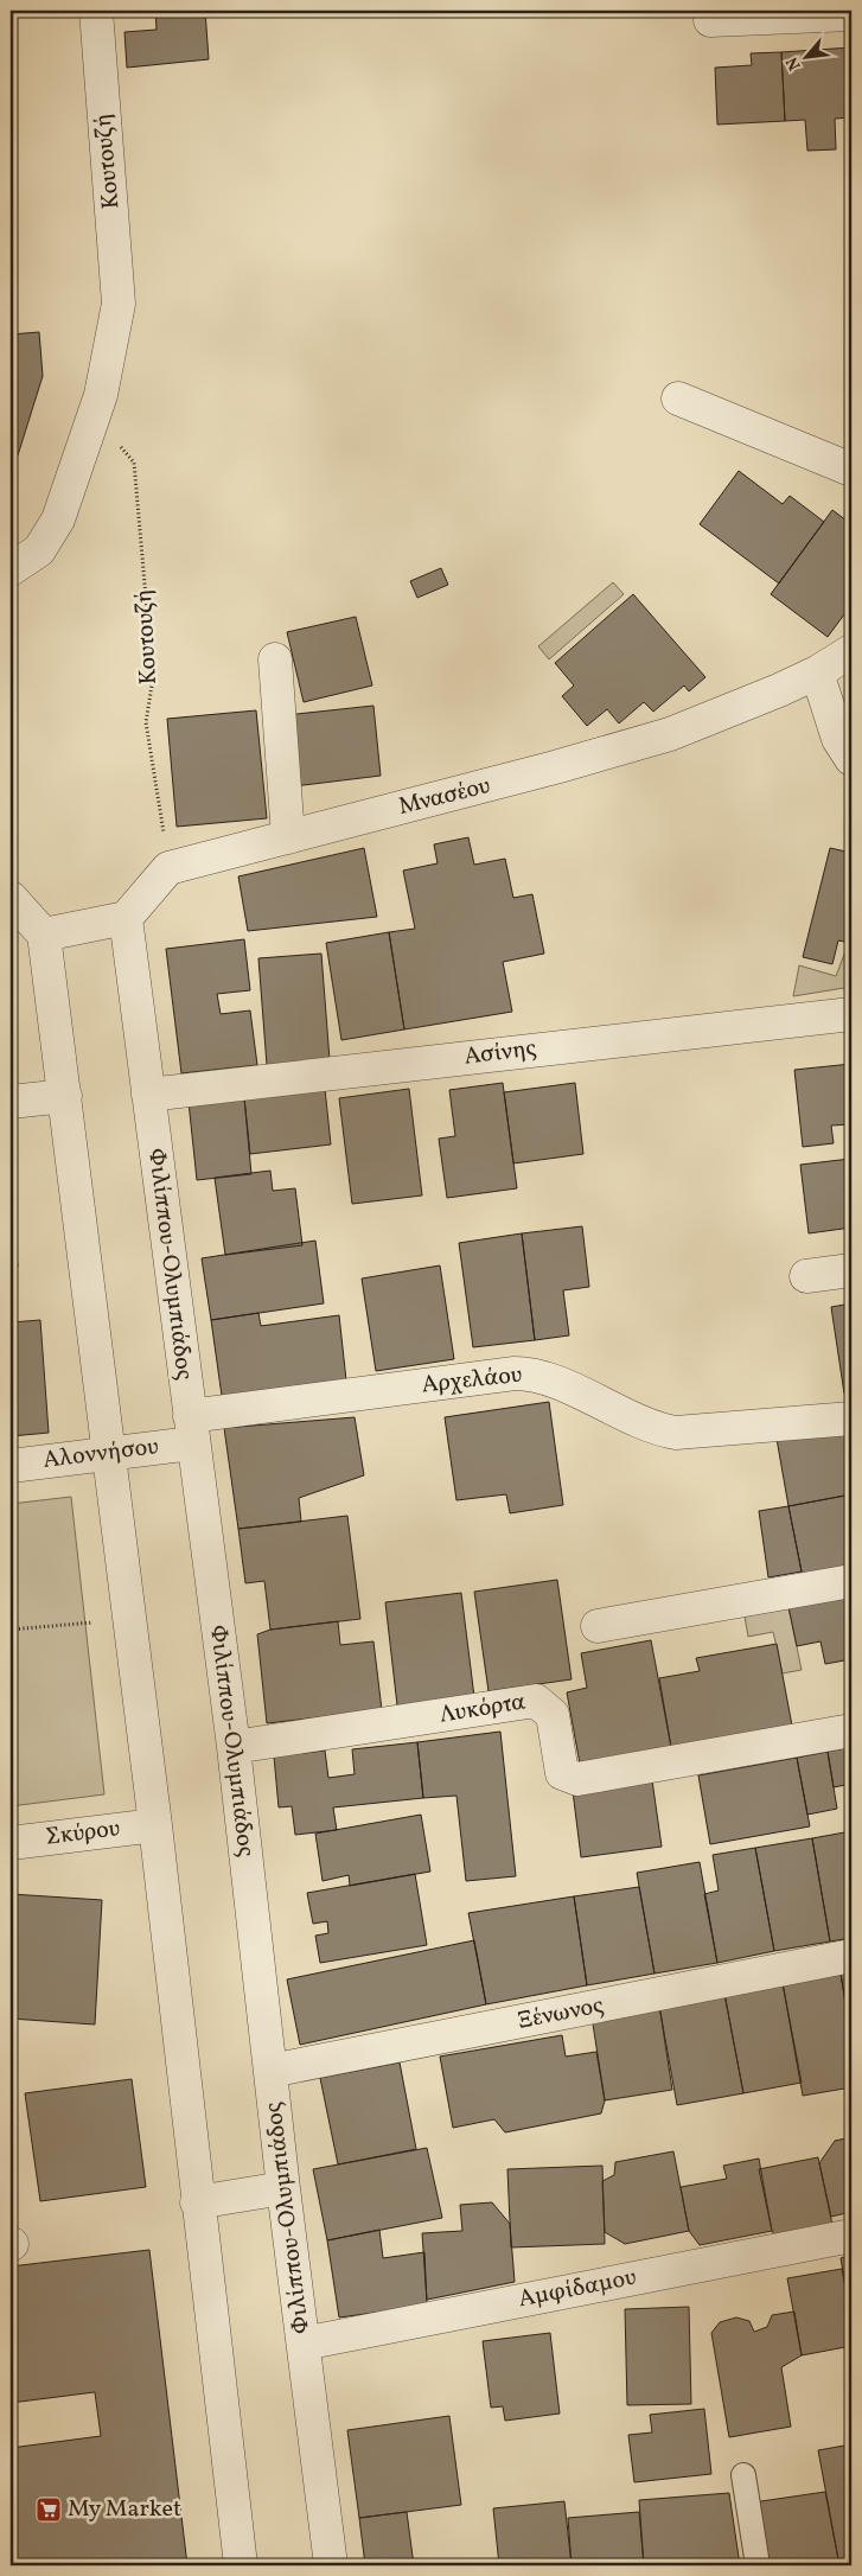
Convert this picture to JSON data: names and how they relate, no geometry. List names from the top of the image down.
{
  "streets": {
    "street": [
      "Κουτουζή",
      "Μνασέου",
      "Ασίνης",
      "Φιλίππου-Ολυμπιάδος",
      "Αρχελάου",
      "Αλοννήσου",
      "Λυκόρτα",
      "Σκύρου",
      "Ξένωνος",
      "Αμφίδαμου"
    ]
  },
  "crossings": [
    ["Κουτουζή", "Μνασέου"],
    ["Ασίνης", "Φιλίππου-Ολυμπιάδος"],
    ["Φιλίππου-Ολυμπιάδος", "Αρχελάου"],
    ["Φιλίππου-Ολυμπιάδος", "Αλοννήσου"],
    ["Φιλίππου-Ολυμπιάδος", "Λυκόρτα"],
    ["Φιλίππου-Ολυμπιάδος", "Ξένωνος"],
    ["Φιλίππου-Ολυμπιάδος", "Αμφίδαμου"],
    ["Αρχελάου", "Αλοννήσου"]
  ],
  "places": {
    "supermarket": ["My Market"]
  },
  "north": "bottom left"
}
